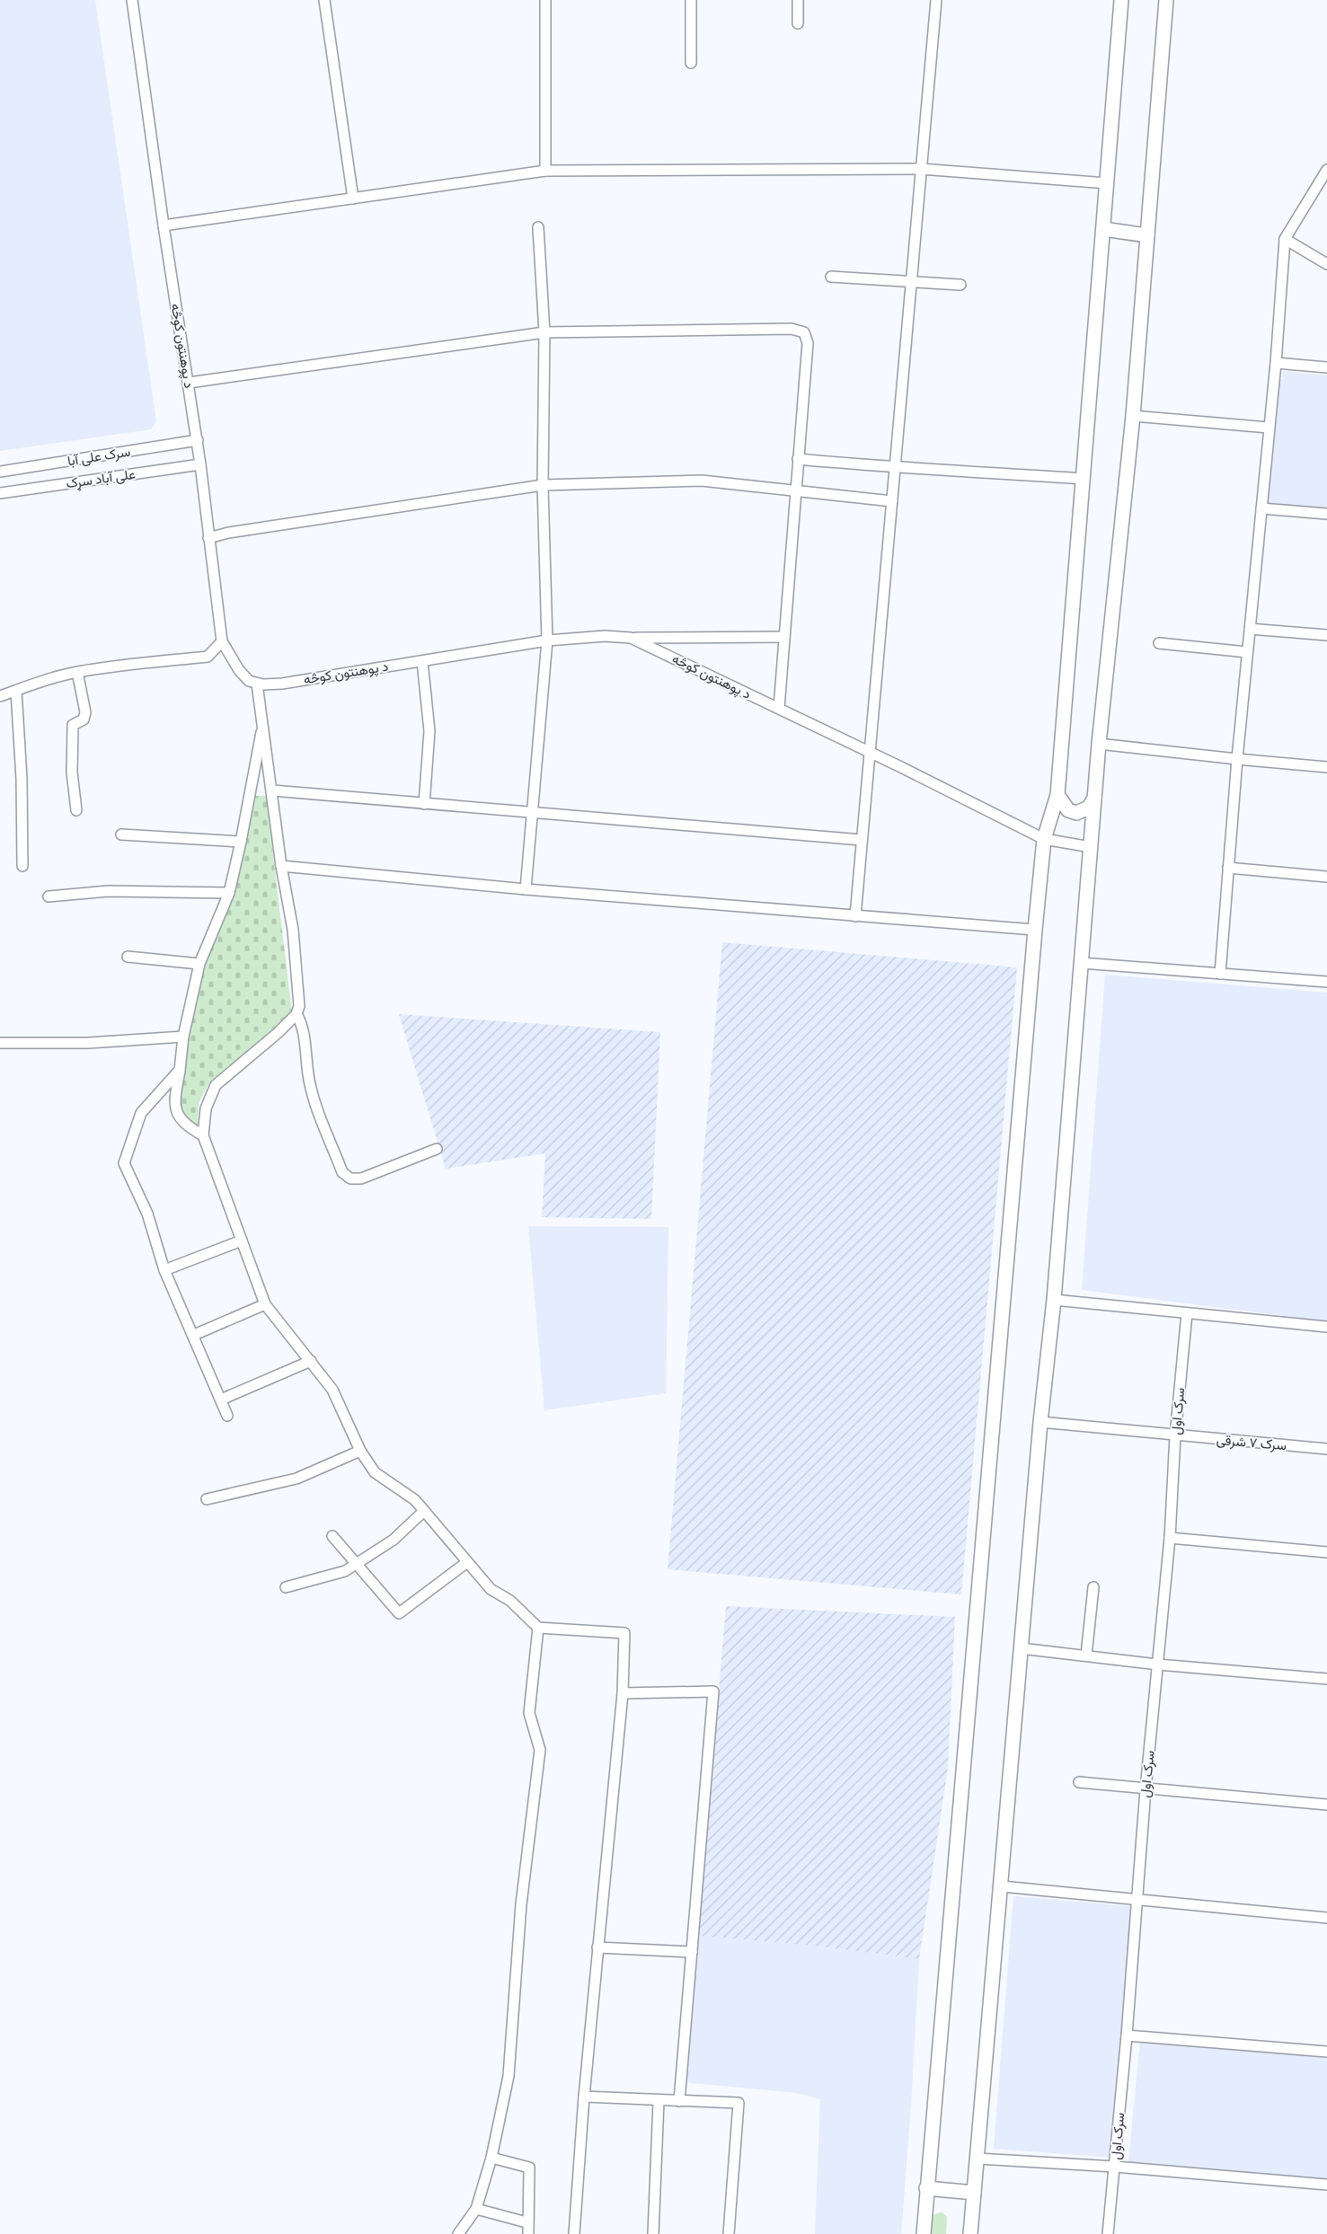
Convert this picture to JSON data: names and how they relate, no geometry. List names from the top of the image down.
{
  "streets": {
    "street": [
      "د پوهنتون کوڅه",
      "سرک علی آبا",
      "علی آباد سړک",
      "سرک‌ اول",
      "سرک ۷ شرقی"
    ]
  },
  "crossings": [
    ["د پوهنتون کوڅه", "سرک علی آبا"],
    ["د پوهنتون کوڅه", "علی آباد سړک"],
    ["سرک‌ اول", "سرک ۷ شرقی"]
  ]
}
